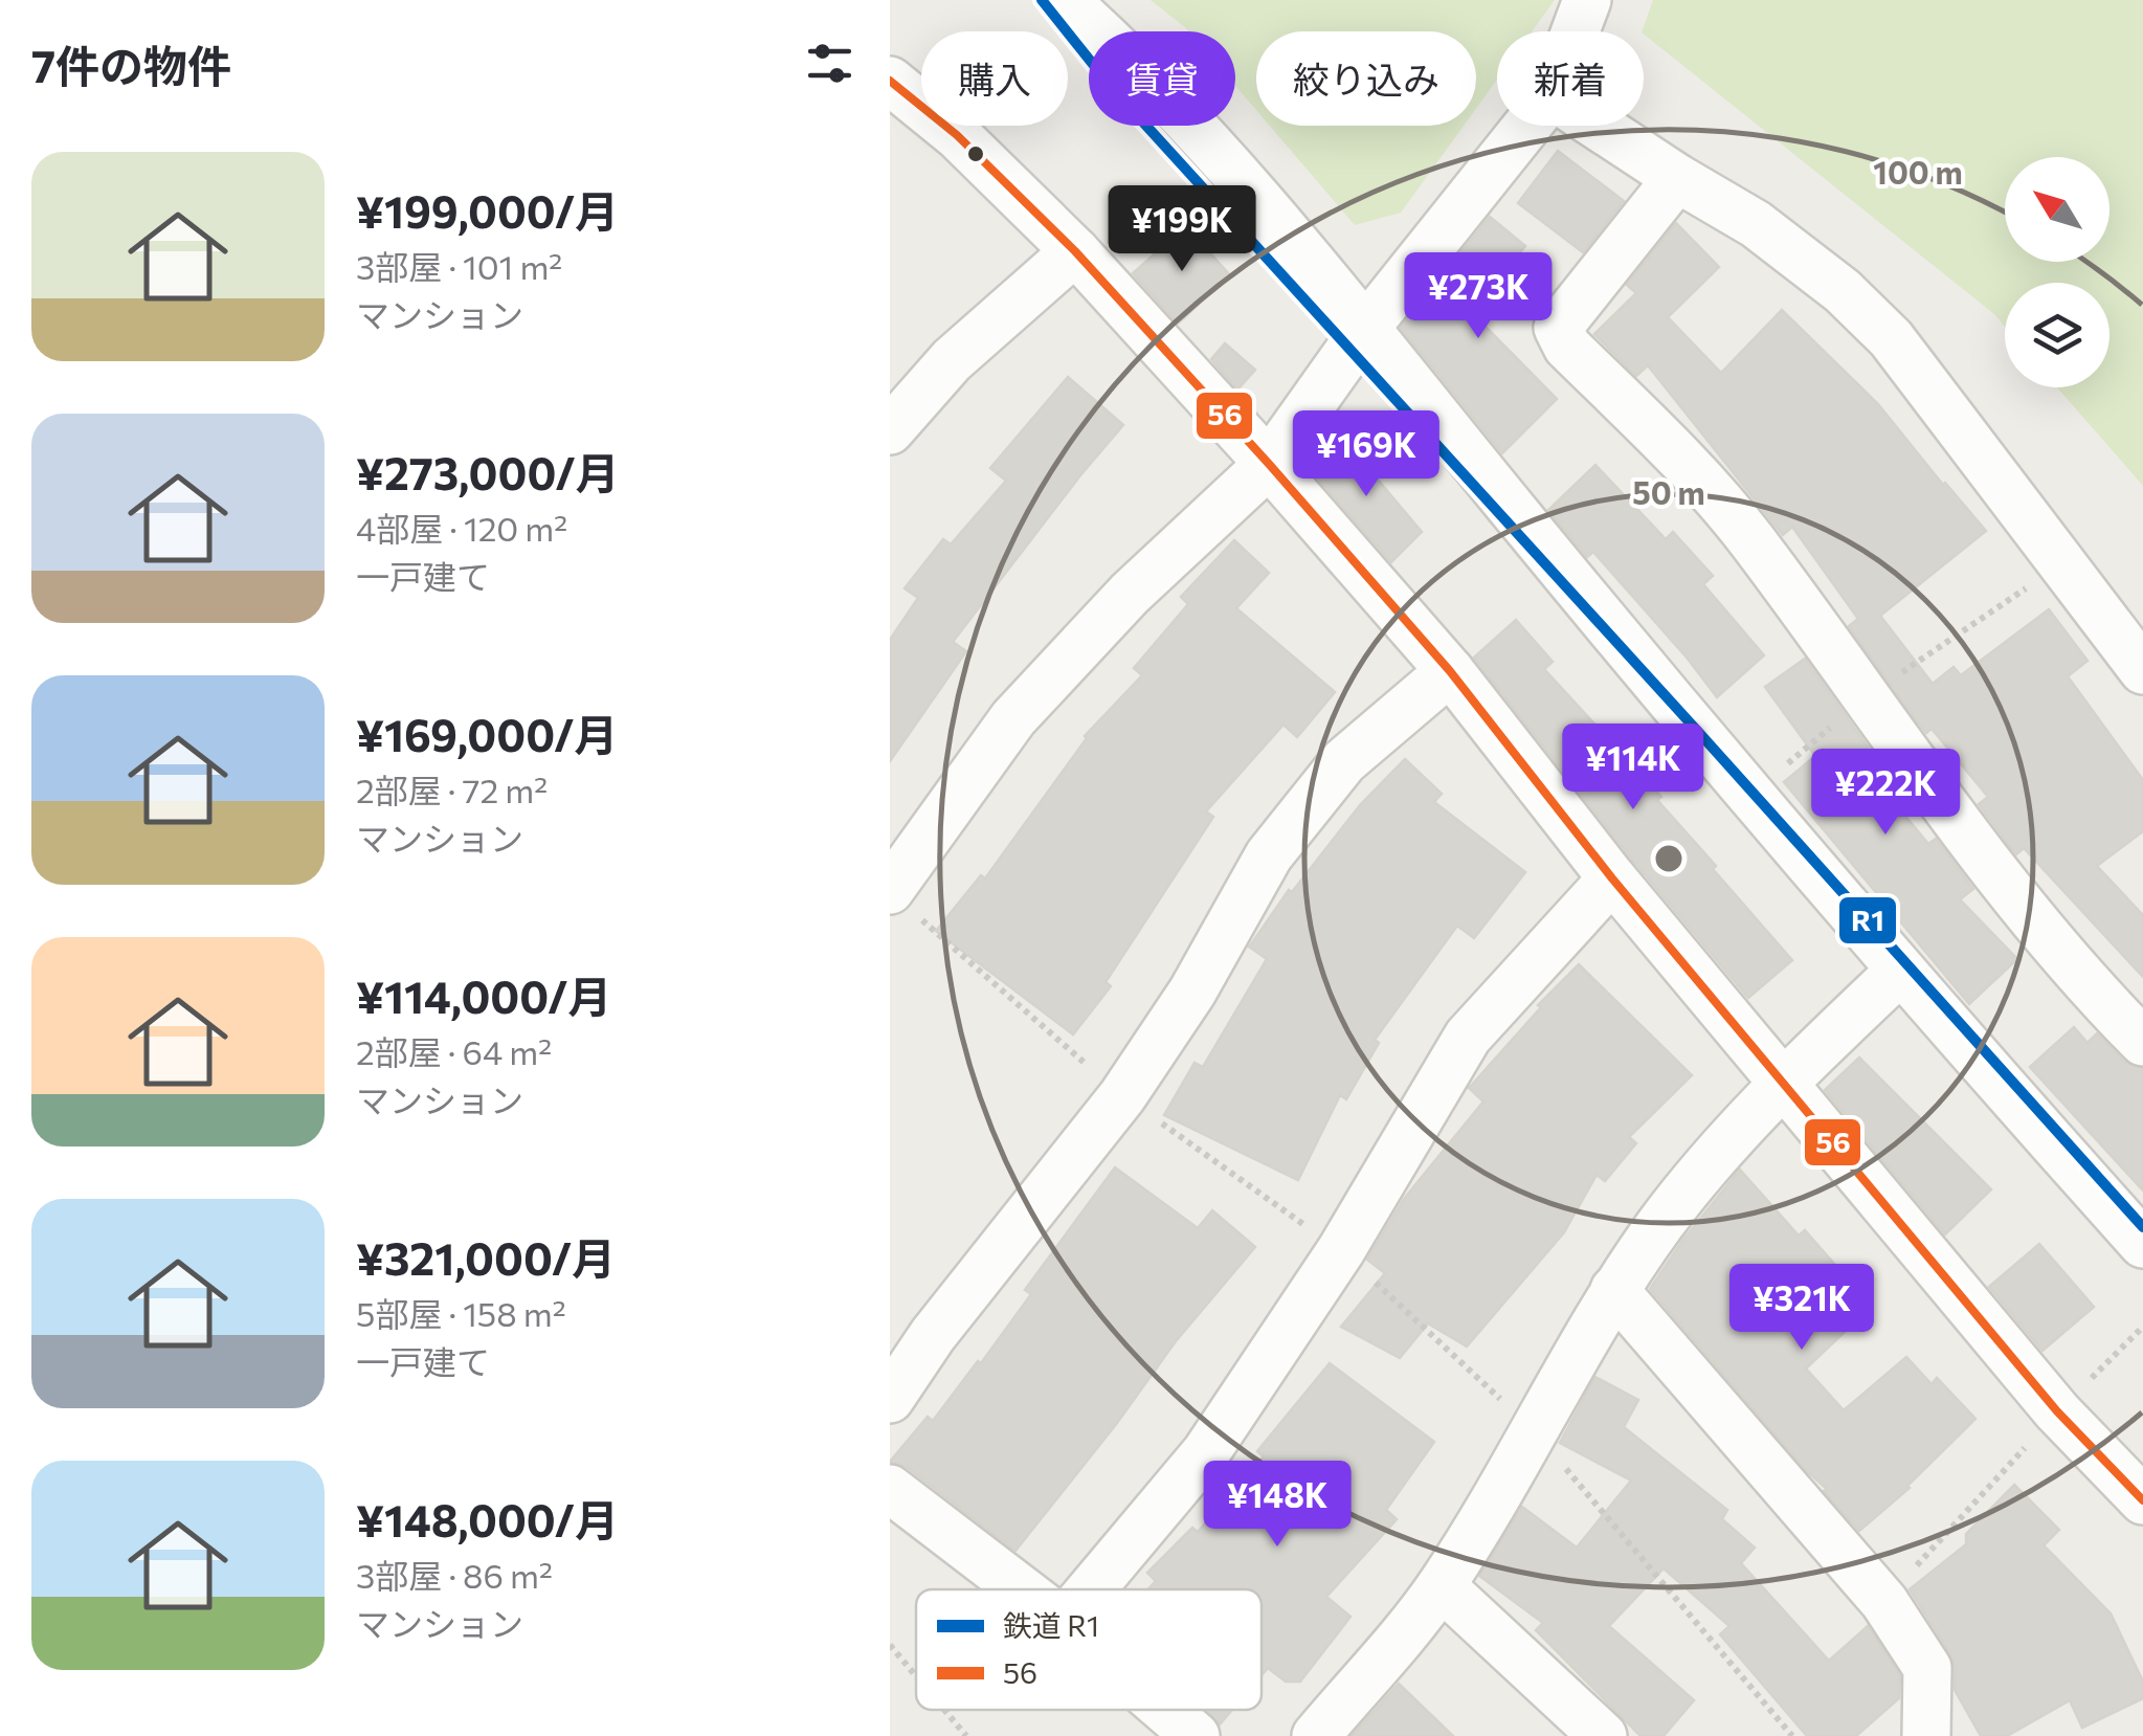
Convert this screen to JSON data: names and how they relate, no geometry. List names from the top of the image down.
{
  "lines": ["rail line R1", "transit line 56"],
  "legend": ["鉄道 R1", "56"],
  "north": "top left",
  "page": {
    "heading": "7件の物件",
    "chip": [
      "購入",
      "賃貸",
      "絞り込み",
      "新着"
    ],
    "list": [
      {
        "name": "¥199,000/月",
        "note": "3部屋 · 101 m² · マンション"
      },
      {
        "name": "¥273,000/月",
        "note": "4部屋 · 120 m² · 一戸建て"
      },
      {
        "name": "¥169,000/月",
        "note": "2部屋 · 72 m² · マンション"
      },
      {
        "name": "¥114,000/月",
        "note": "2部屋 · 64 m² · マンション"
      },
      {
        "name": "¥321,000/月",
        "note": "5部屋 · 158 m² · 一戸建て"
      },
      {
        "name": "¥148,000/月",
        "note": "3部屋 · 86 m² · マンション"
      }
    ],
    "price": [
      "¥199K",
      "¥273K",
      "¥169K",
      "¥114K",
      "¥222K",
      "¥321K",
      "¥148K"
    ]
  },
  "rings": ["100 m", "50 m"]
}
